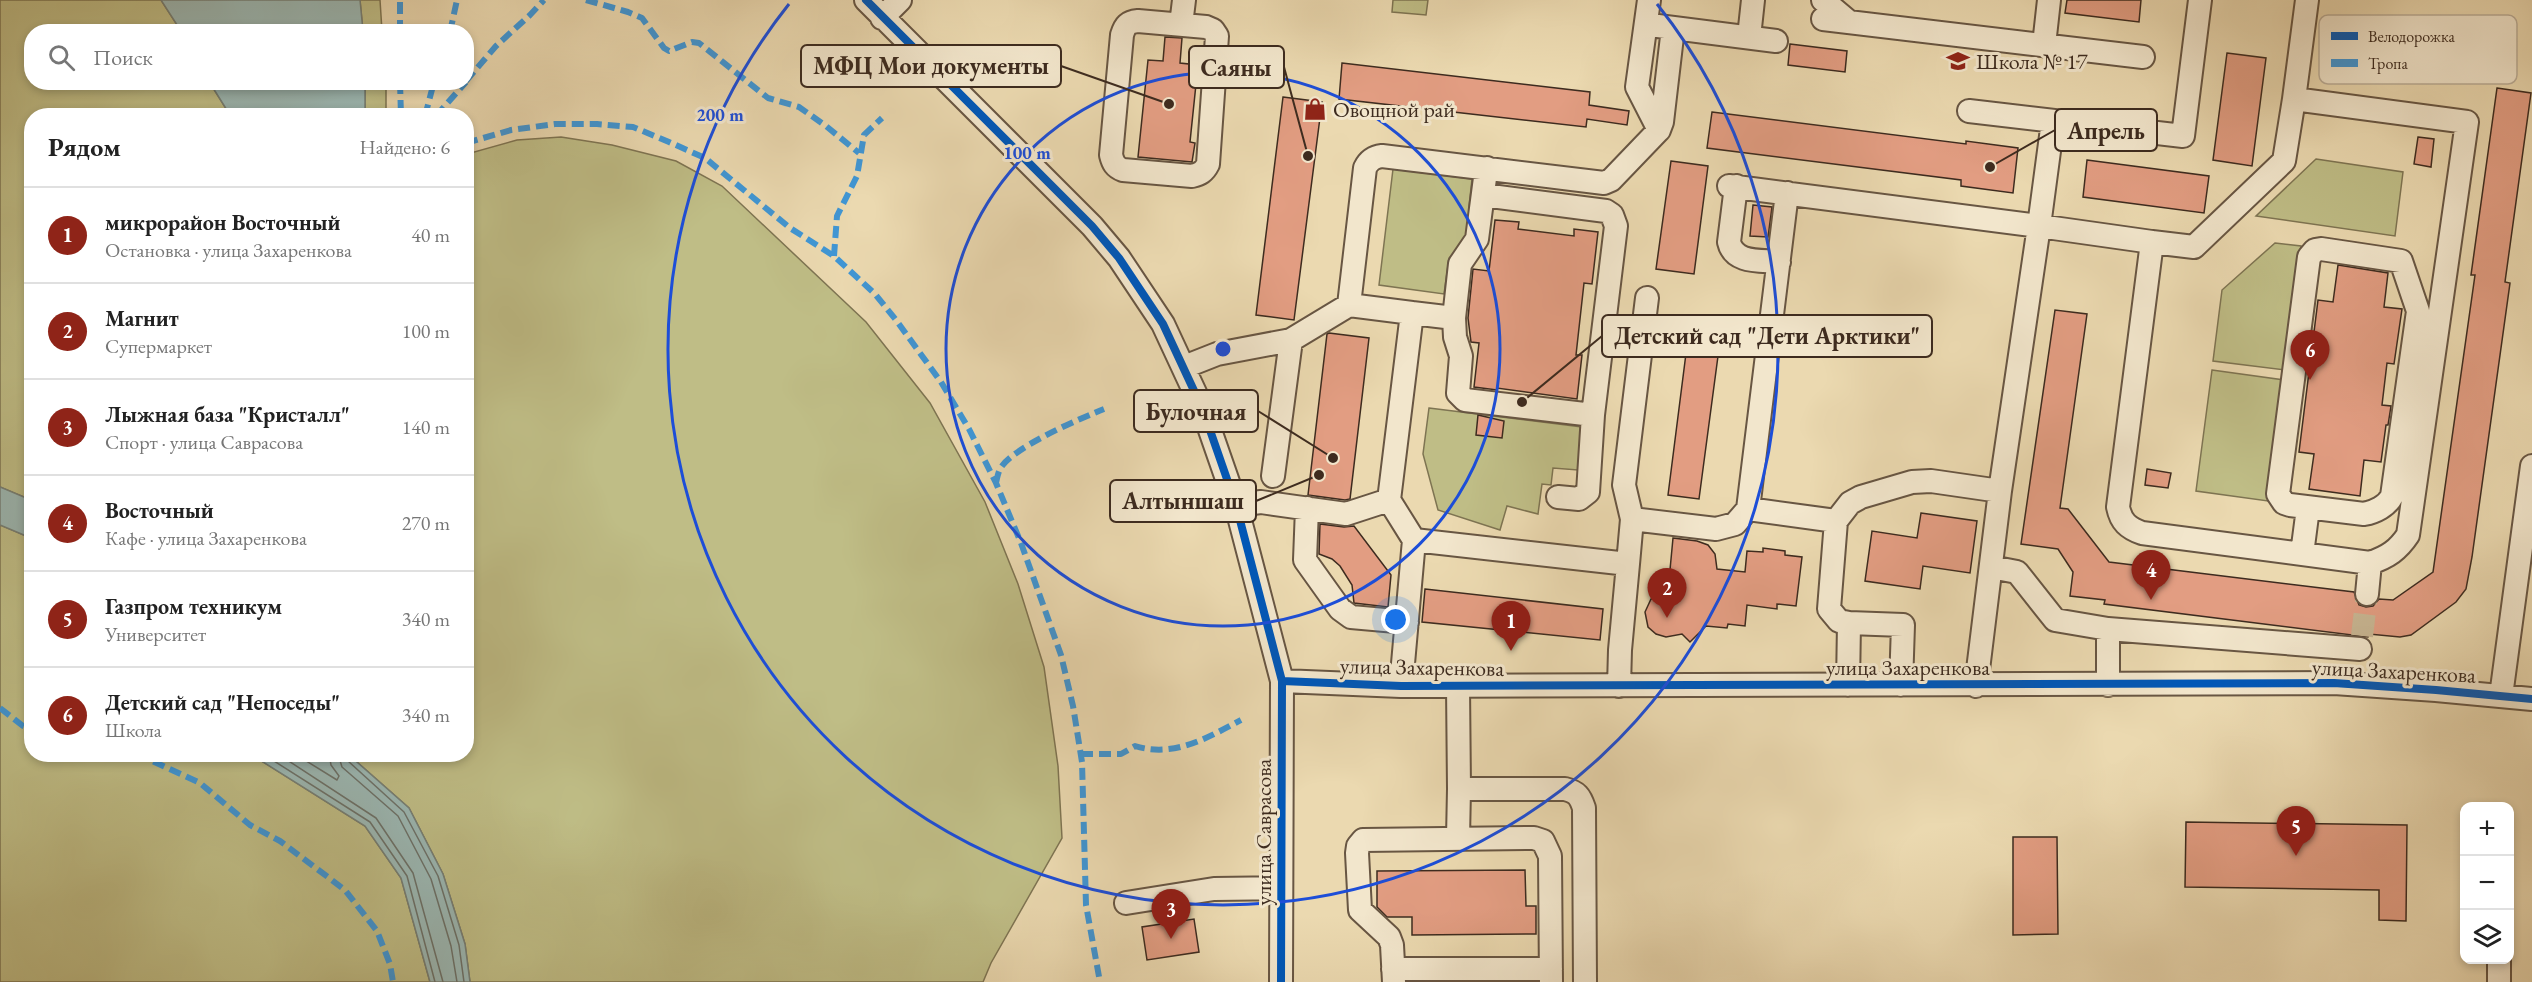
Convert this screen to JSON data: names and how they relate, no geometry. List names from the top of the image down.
{
  "streets": {
    "street": ["улица Захаренкова", "улица Саврасова"]
  },
  "crossings": [
    ["улица Захаренкова", "улица Саврасова"]
  ],
  "places": {
    "school or university": ["Школа № 17"],
    "other": [
      "МФЦ Мои документы",
      "Саяны",
      "Апрель",
      "Детский сад \"Дети Арктики\"",
      "Булочная",
      "Алтыншаш"
    ],
    "shop": ["Овощной рай"]
  },
  "legend": ["Велодорожка", "Тропа"],
  "page": {
    "search": "Поиск",
    "heading": ["Рядом", "Найдено: 6"],
    "list": [
      {
        "mark": "1",
        "name": "микрорайон Восточный",
        "note": "Остановка · улица Захаренкова",
        "value": "40 m"
      },
      {
        "mark": "2",
        "name": "Магнит",
        "note": "Супермаркет",
        "value": "100 m"
      },
      {
        "mark": "3",
        "name": "Лыжная база \"Кристалл\"",
        "note": "Спорт · улица Саврасова",
        "value": "140 m"
      },
      {
        "mark": "4",
        "name": "Восточный",
        "note": "Кафе · улица Захаренкова",
        "value": "270 m"
      },
      {
        "mark": "5",
        "name": "Газпром техникум",
        "note": "Университет",
        "value": "340 m"
      },
      {
        "mark": "6",
        "name": "Детский сад \"Непоседы\"",
        "note": "Школа",
        "value": "340 m"
      }
    ],
    "pins": [
      "6",
      "4",
      "2",
      "1",
      "5",
      "3"
    ],
    "map_buttons": ["+", "−"]
  },
  "rings": ["200 m", "100 m"]
}
